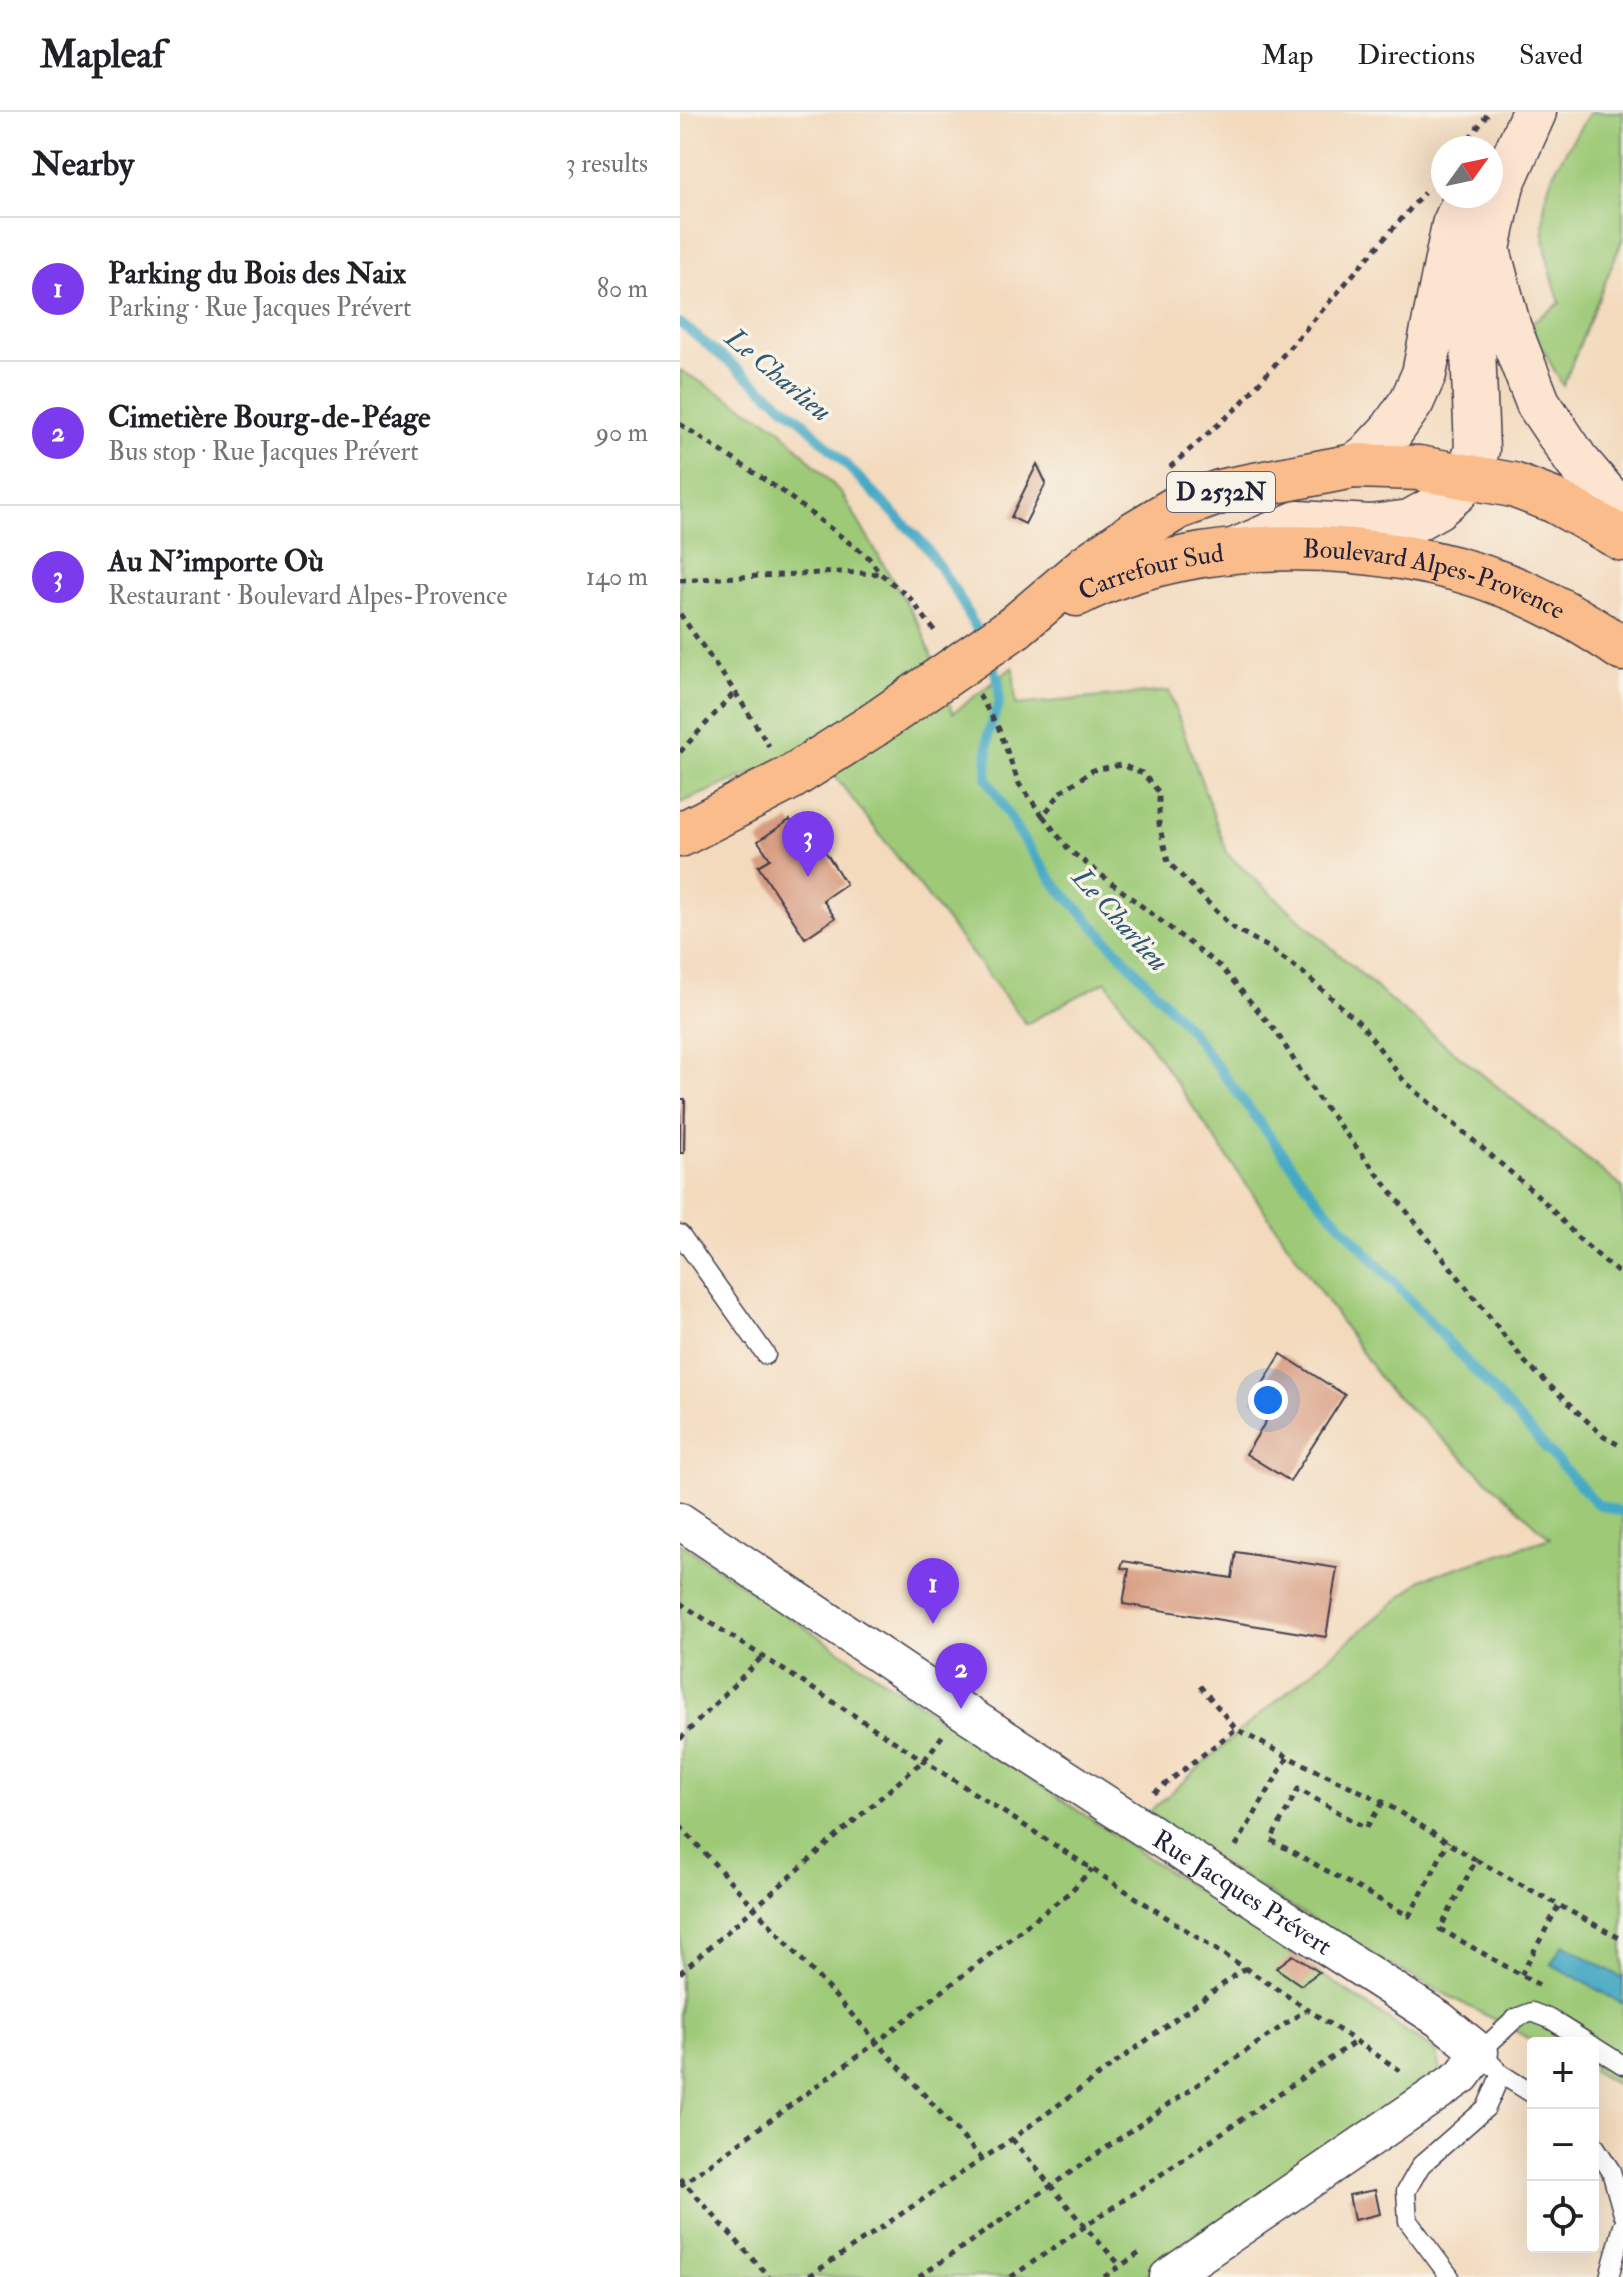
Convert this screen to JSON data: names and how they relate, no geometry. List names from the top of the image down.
{
  "streets": {
    "main road": ["D 2532N", "Carrefour Sud", "Boulevard Alpes-Provence"],
    "street": ["Rue Jacques Prévert"]
  },
  "crossings": [
    ["D 2532N", "Carrefour Sud"],
    ["Carrefour Sud", "Boulevard Alpes-Provence"]
  ],
  "water": ["Le Charlieu"],
  "north": "top right",
  "page": {
    "header": "Mapleaf",
    "nav": ["Map", "Directions", "Saved"],
    "heading": ["Nearby", "3 results"],
    "list": [
      {
        "mark": "1",
        "name": "Parking du Bois des Naix",
        "note": "Parking · Rue Jacques Prévert",
        "value": "80 m"
      },
      {
        "mark": "2",
        "name": "Cimetière Bourg-de-Péage",
        "note": "Bus stop · Rue Jacques Prévert",
        "value": "90 m"
      },
      {
        "mark": "3",
        "name": "Au N'importe Où",
        "note": "Restaurant · Boulevard Alpes-Provence",
        "value": "140 m"
      }
    ],
    "pins": ["3", "1", "2"],
    "map_buttons": ["+", "−"]
  }
}
